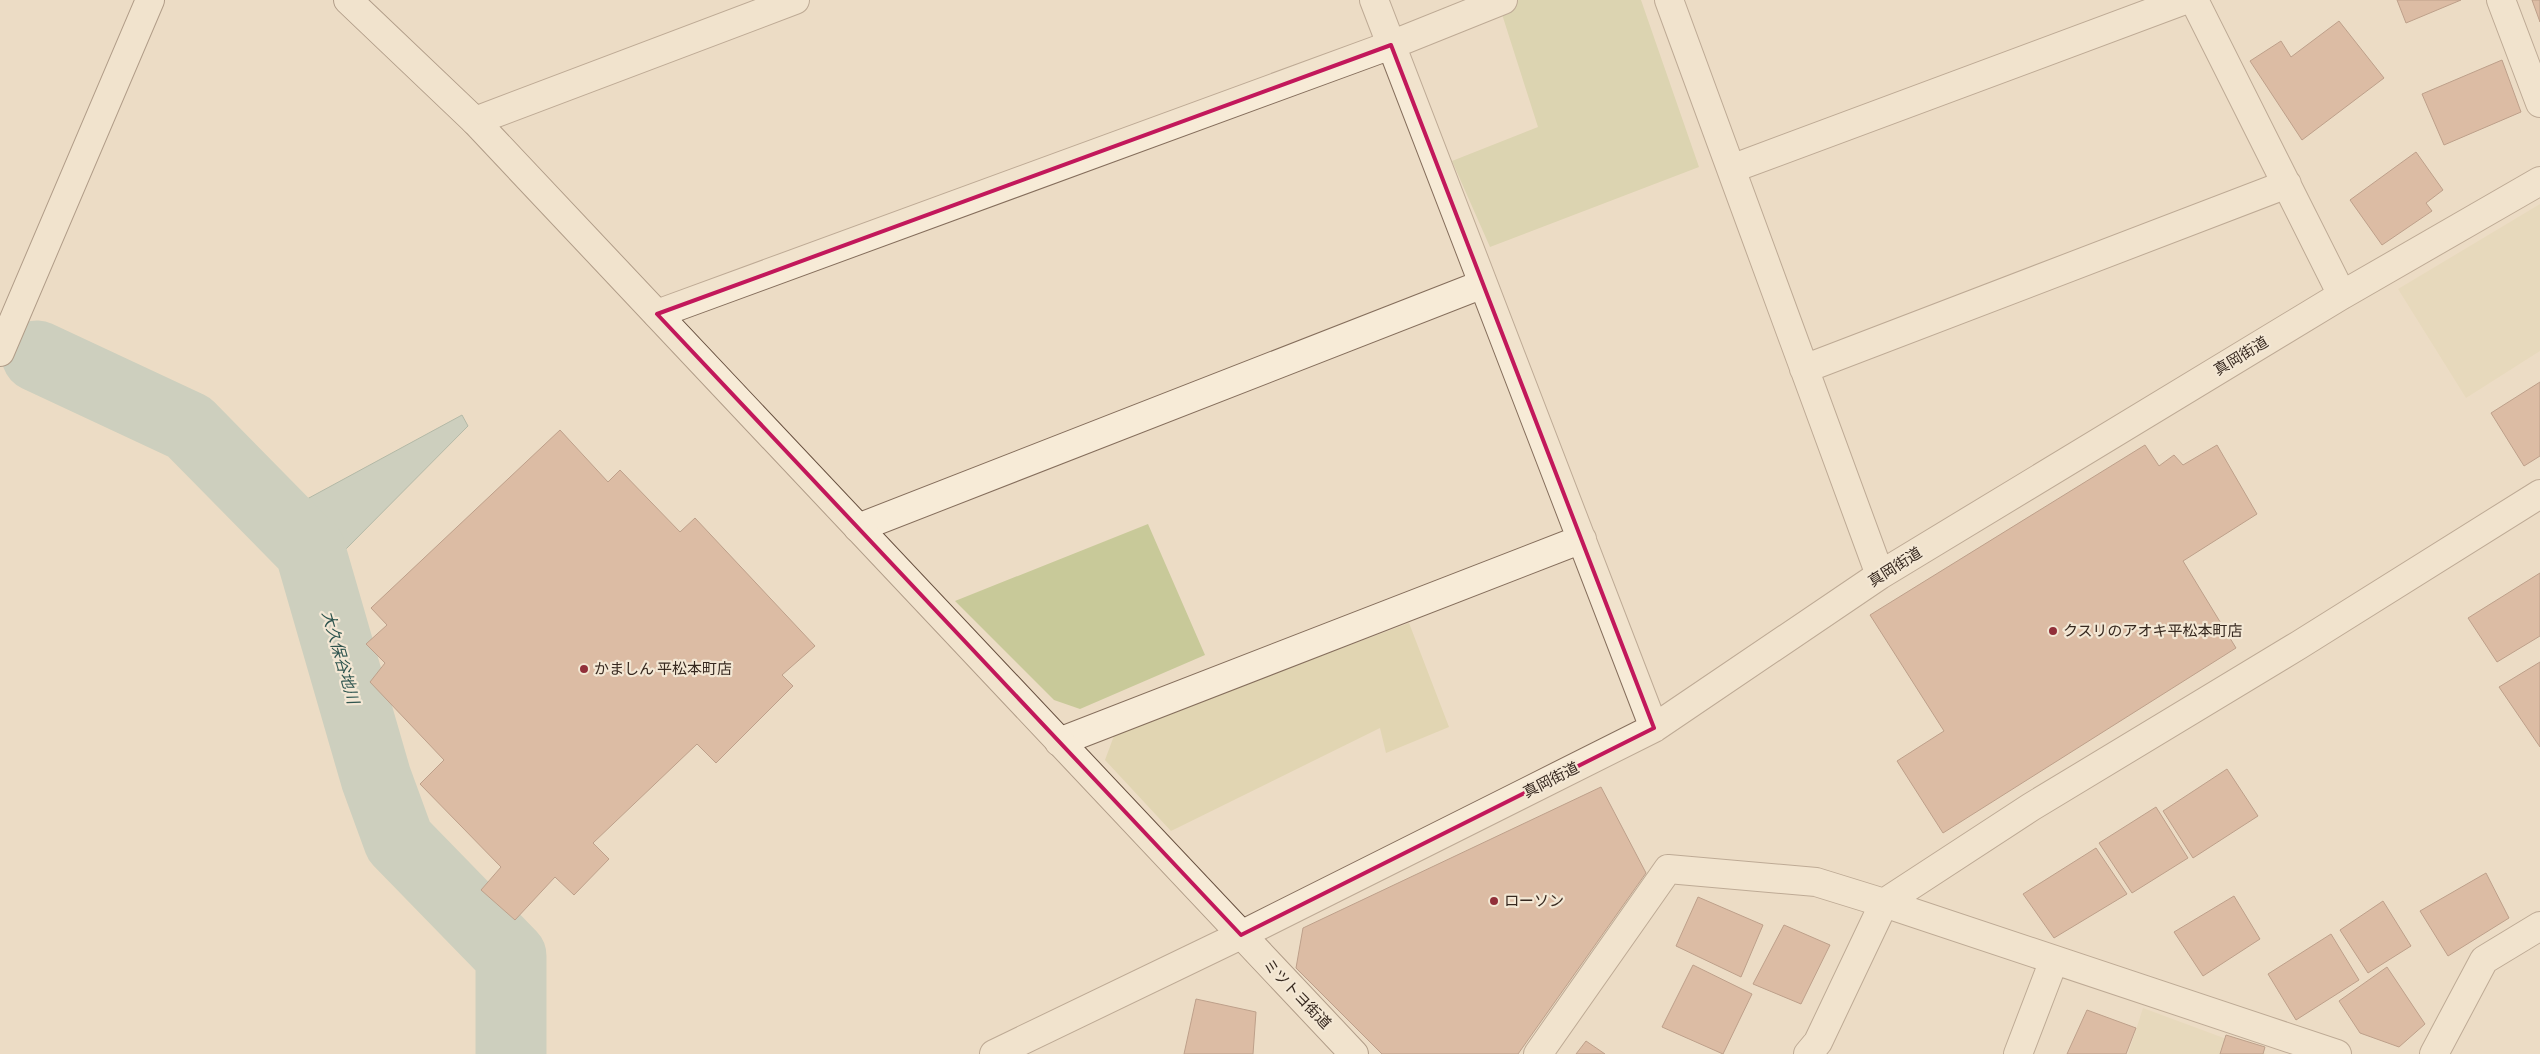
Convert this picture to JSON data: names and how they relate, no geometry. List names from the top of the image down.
{
  "streets": {
    "street": ["真岡街道", "ミツトヨ街道"]
  },
  "crossings": [
    ["真岡街道", "ミツトヨ街道"]
  ],
  "water": ["大久保谷地川"],
  "places": ["クスリのアオキ平松本町店", "かましん 平松本町店", "ローソン"]
}
